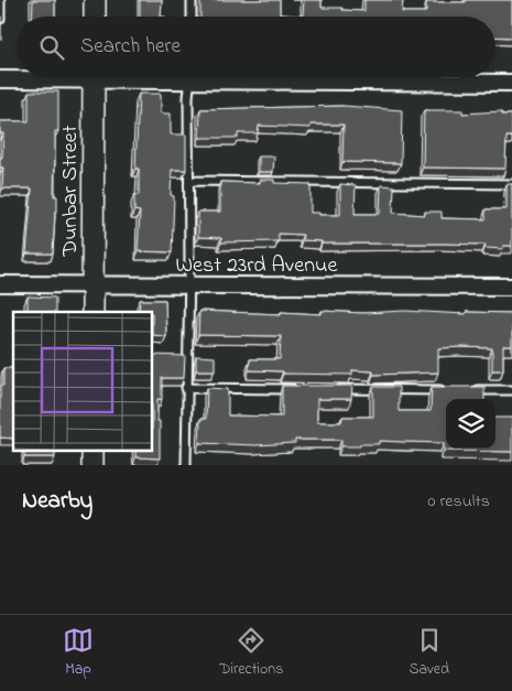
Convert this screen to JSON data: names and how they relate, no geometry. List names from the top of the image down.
{
  "streets": {
    "main road": ["Dunbar Street"],
    "street": ["West 23rd Avenue"]
  },
  "crossings": [
    ["Dunbar Street", "West 23rd Avenue"]
  ],
  "page": {
    "search": "Search here",
    "heading": ["Nearby", "0 results"],
    "nav": ["Map", "Directions", "Saved"]
  }
}
